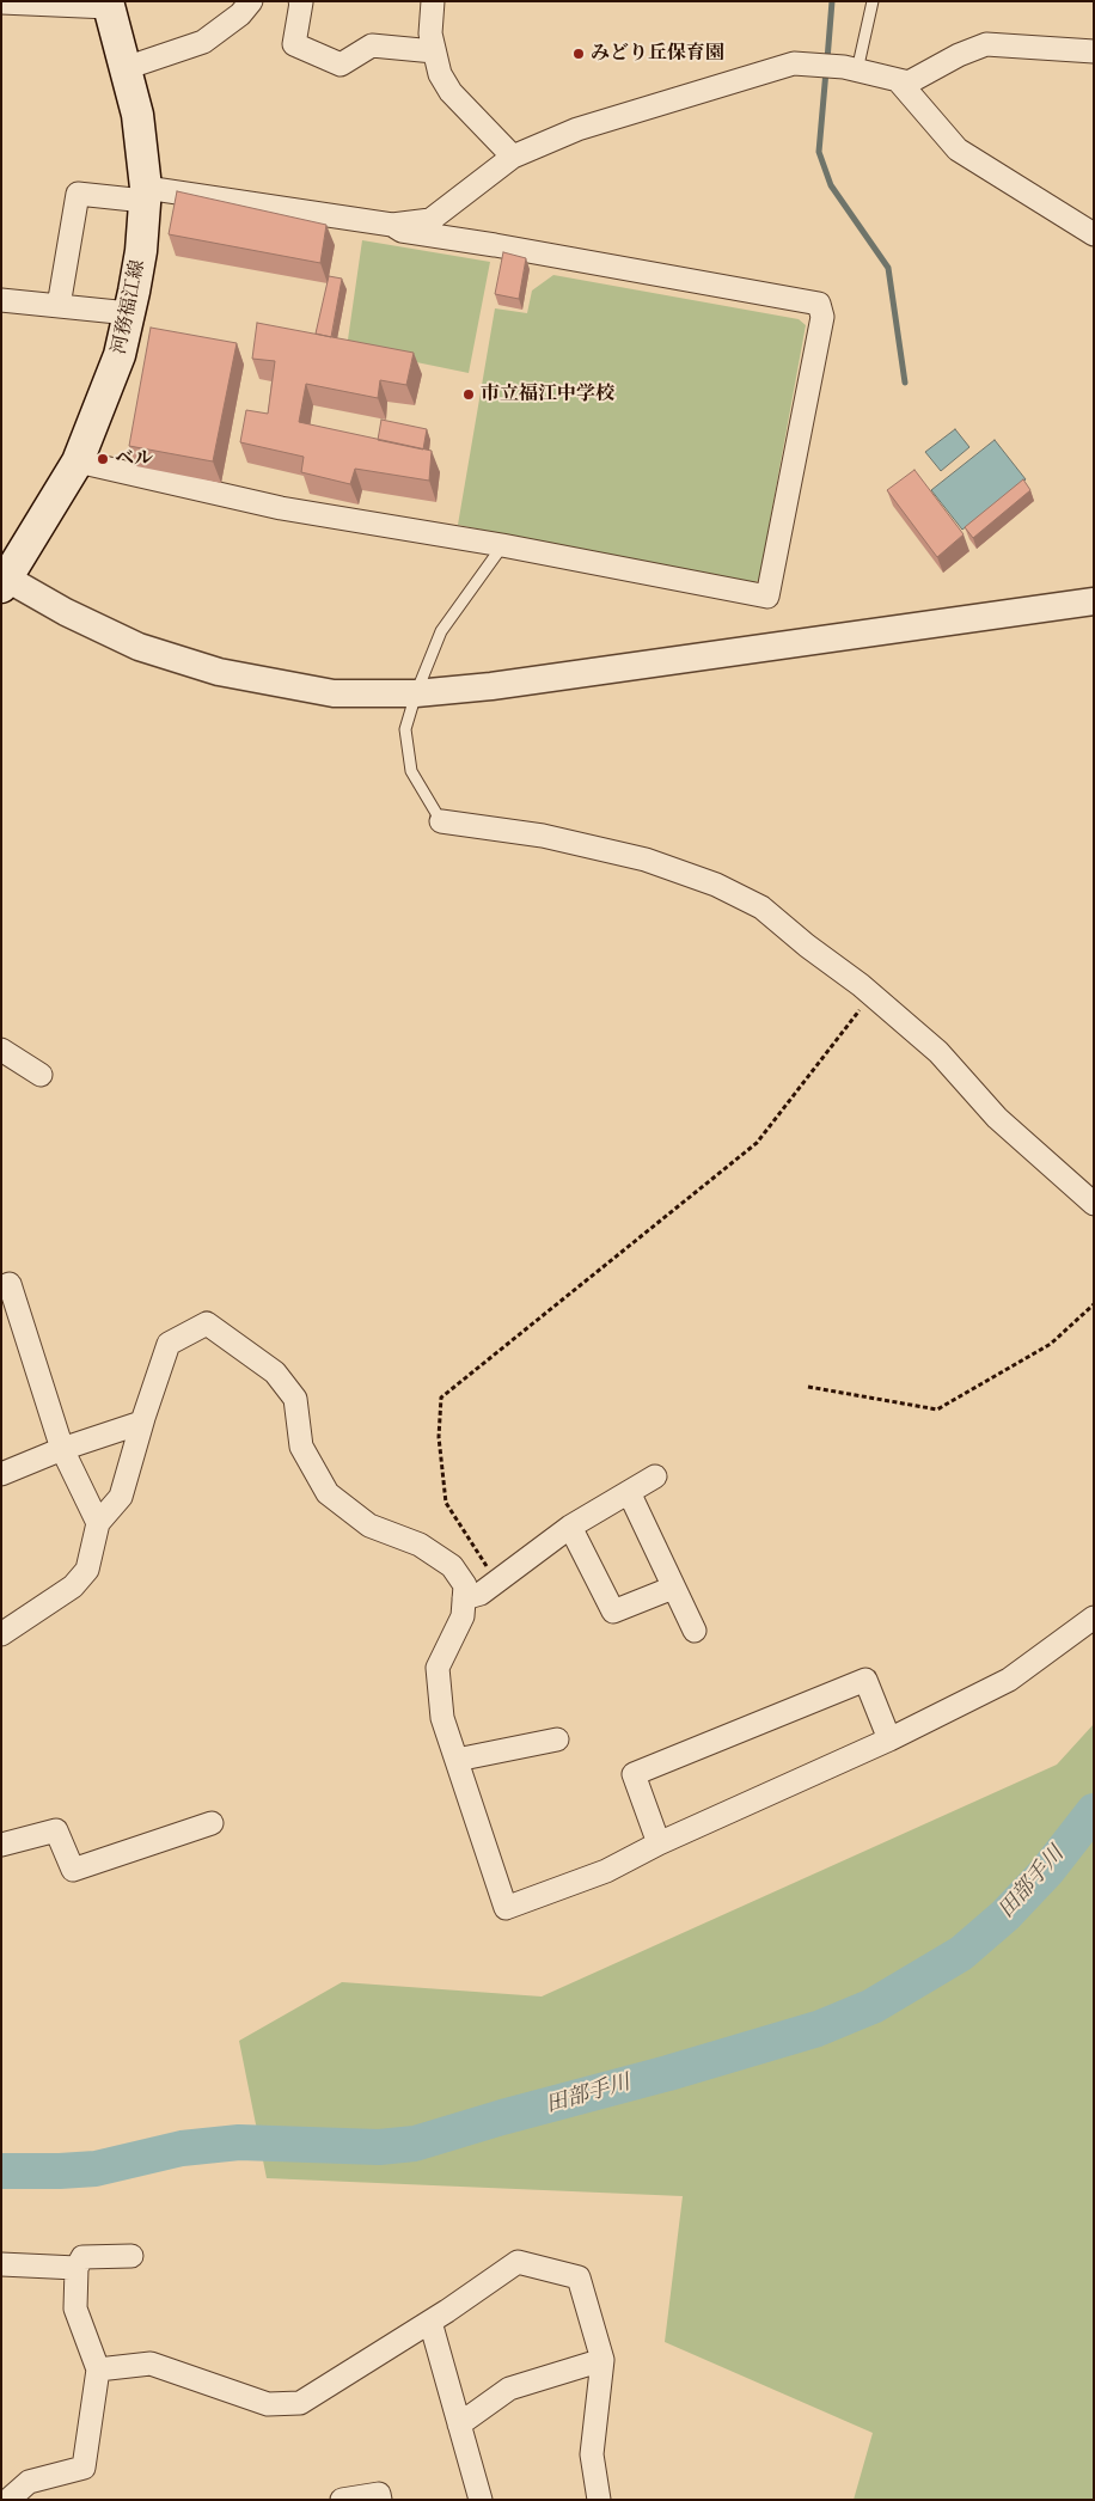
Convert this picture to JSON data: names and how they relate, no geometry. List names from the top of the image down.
{
  "streets": {
    "main road": ["河務福江線"]
  },
  "water": ["田部手川"],
  "places": ["みどり丘保育園", "市立福江中学校", "ベル"]
}
